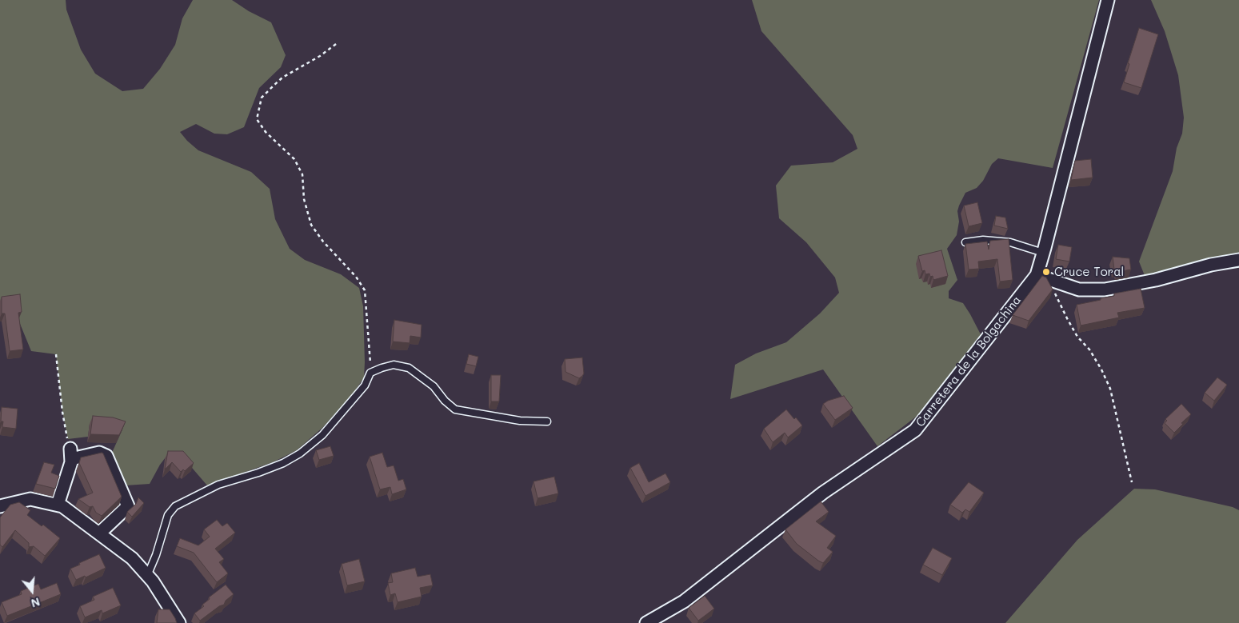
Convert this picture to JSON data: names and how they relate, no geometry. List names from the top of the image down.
{
  "streets": {
    "street": ["Carretera de la Bolgachina"]
  },
  "places": ["Cruce Toral"],
  "north": "bottom"
}
